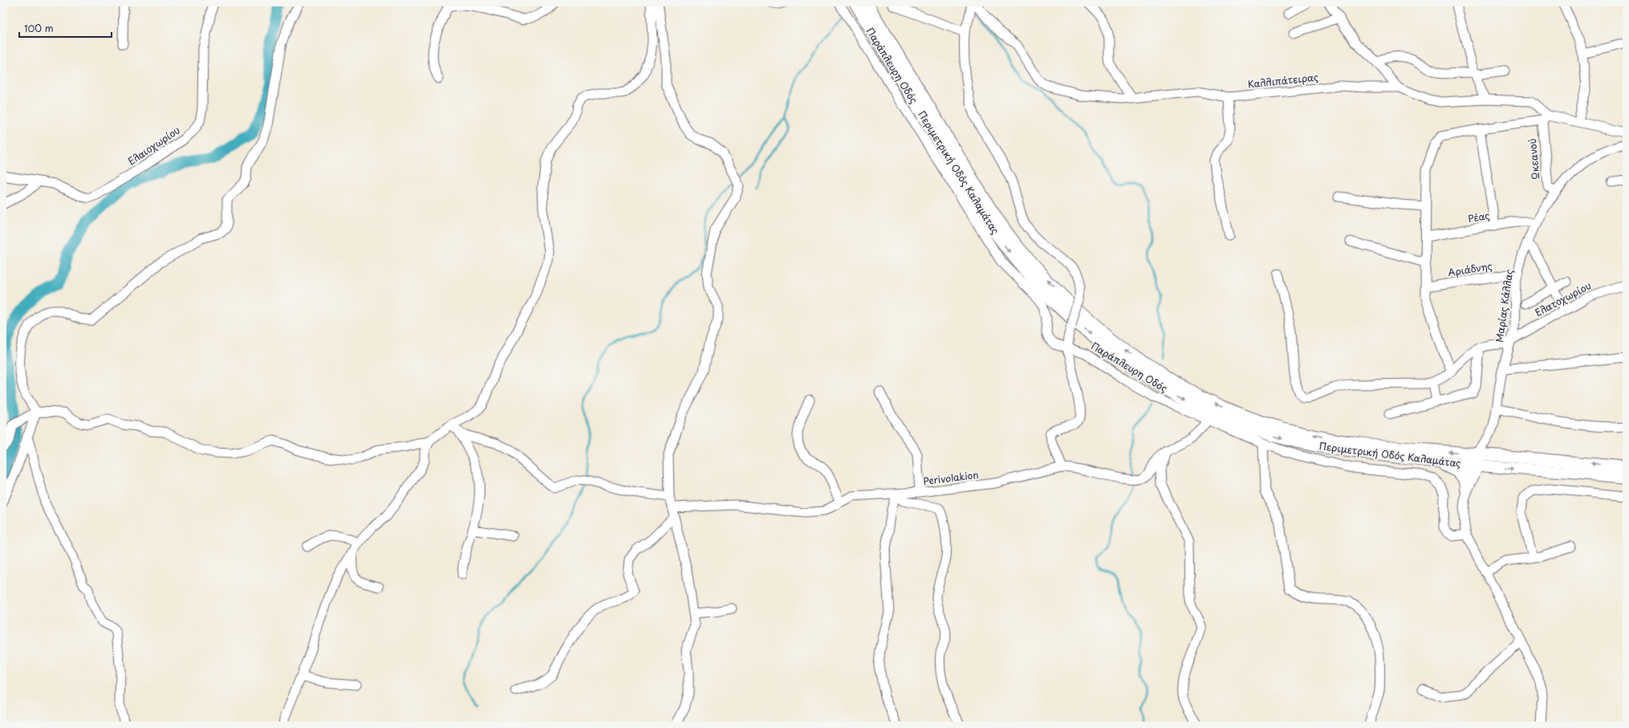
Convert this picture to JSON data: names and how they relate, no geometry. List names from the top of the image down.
{
  "streets": {
    "main road": ["Περιμετρική Οδός Καλαμάτας"],
    "street": [
      "Παράπλευρη Οδός",
      "Καλλιπάτειρας",
      "Ελαιοχωρίου",
      "Ωκεανού",
      "Ρέας",
      "Αριάδνης",
      "Ελατοχωρίου",
      "Μαρίας Κάλλας",
      "Perivolakion"
    ]
  },
  "crossings": [
    ["Παράπλευρη Οδός", "Perivolakion"],
    ["Καλλιπάτειρας", "Ωκεανού"],
    ["Ωκεανού", "Μαρίας Κάλλας"],
    ["Περιμετρική Οδός Καλαμάτας", "Μαρίας Κάλλας"],
    ["Ρέας", "Μαρίας Κάλλας"],
    ["Αριάδνης", "Μαρίας Κάλλας"],
    ["Ελατοχωρίου", "Μαρίας Κάλλας"]
  ],
  "scale_bar": "100 m"
}
